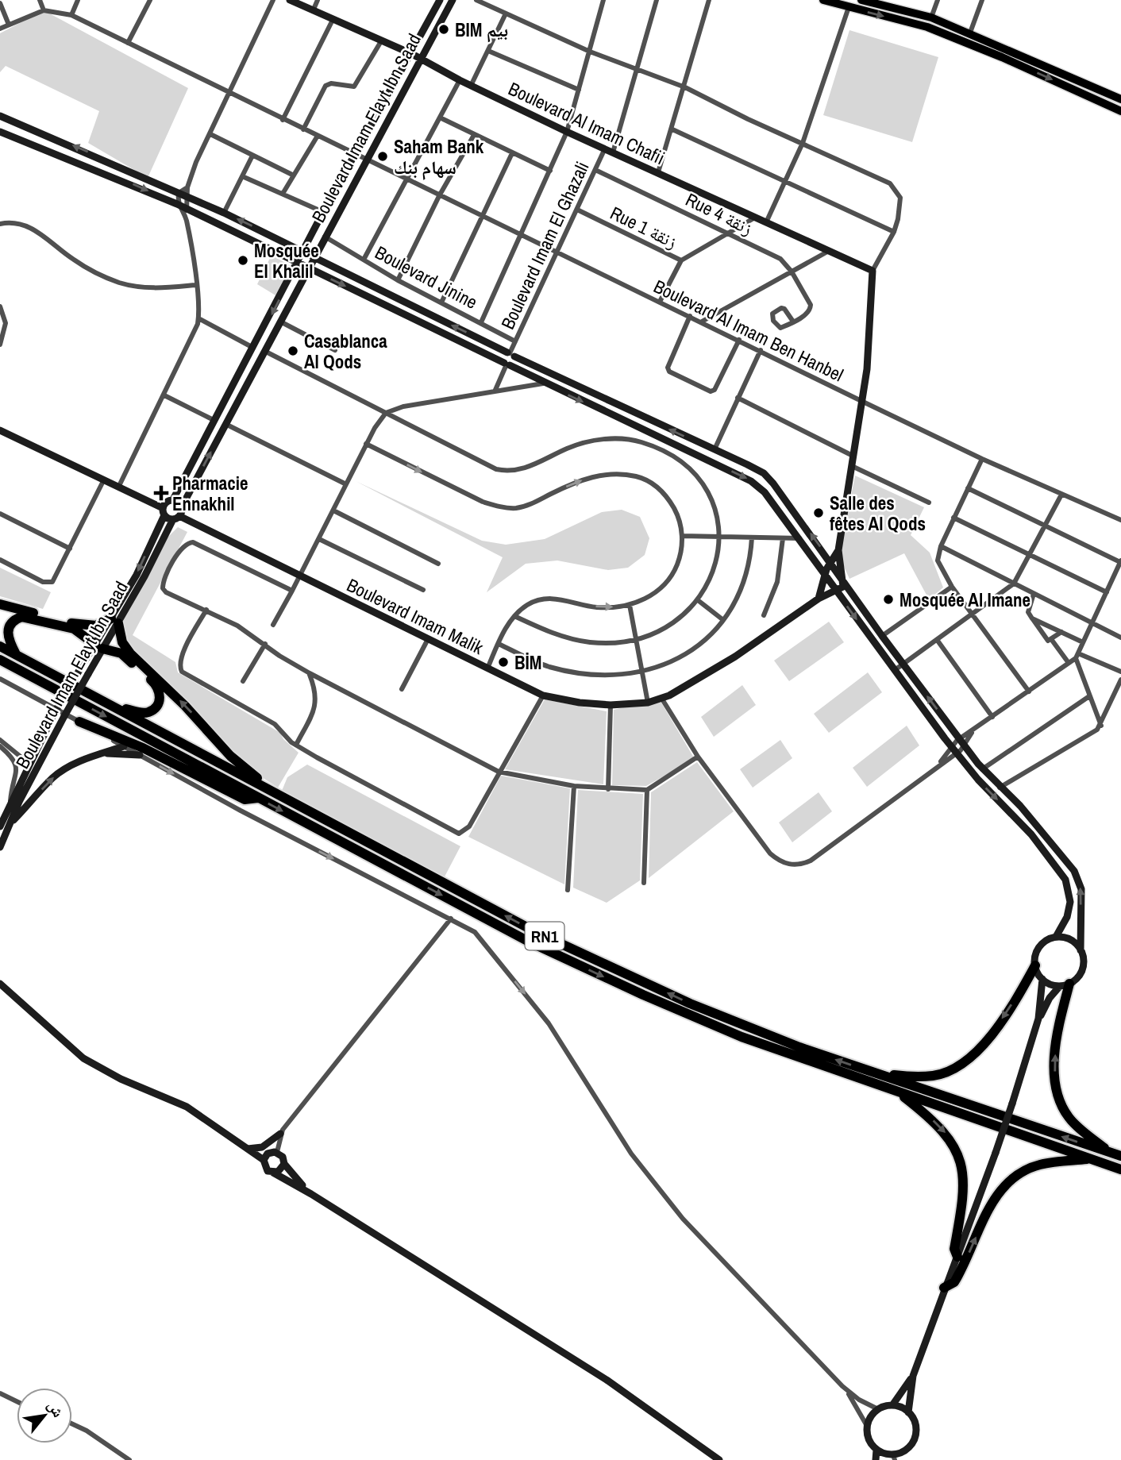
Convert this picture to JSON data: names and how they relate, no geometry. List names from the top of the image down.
{
  "streets": {
    "highway": ["RN1"],
    "street": [
      "Boulevard Al Imam Chafii",
      "Boulevard Imam Elayt Ibn Saad",
      "Rue 4 زنقة",
      "Rue 1 زنقة",
      "Boulevard Imam El Ghazali",
      "Boulevard Jinine",
      "Boulevard Al Imam Ben Hanbel",
      "Boulevard Imam Malik"
    ]
  },
  "crossings": [
    ["Boulevard Al Imam Chafii", "Boulevard Imam Elayt Ibn Saad"],
    ["Boulevard Al Imam Chafii", "Rue 1 زنقة"],
    ["Boulevard Al Imam Chafii", "Boulevard Imam El Ghazali"],
    ["Boulevard Imam Elayt Ibn Saad", "Boulevard Jinine"],
    ["Boulevard Imam Elayt Ibn Saad", "Boulevard Al Imam Ben Hanbel"],
    ["Boulevard Imam Elayt Ibn Saad", "Boulevard Imam Malik"],
    ["Rue 4 زنقة", "Rue 1 زنقة"],
    ["Rue 4 زنقة", "Boulevard Imam El Ghazali"],
    ["Rue 1 زنقة", "Boulevard Imam El Ghazali"],
    ["Boulevard Imam El Ghazali", "Boulevard Jinine"],
    ["Boulevard Imam El Ghazali", "Boulevard Al Imam Ben Hanbel"]
  ],
  "places": {
    "other": [
      "BIM بيم",
      "Saham Bank سهام بنك",
      "Mosquée El Khalil",
      "Casablanca Al Qods",
      "Salle des fêtes Al Qods",
      "Mosquée Al Imane",
      "BİM"
    ],
    "health": ["Pharmacie Ennakhil"]
  },
  "north": "top right"
}
